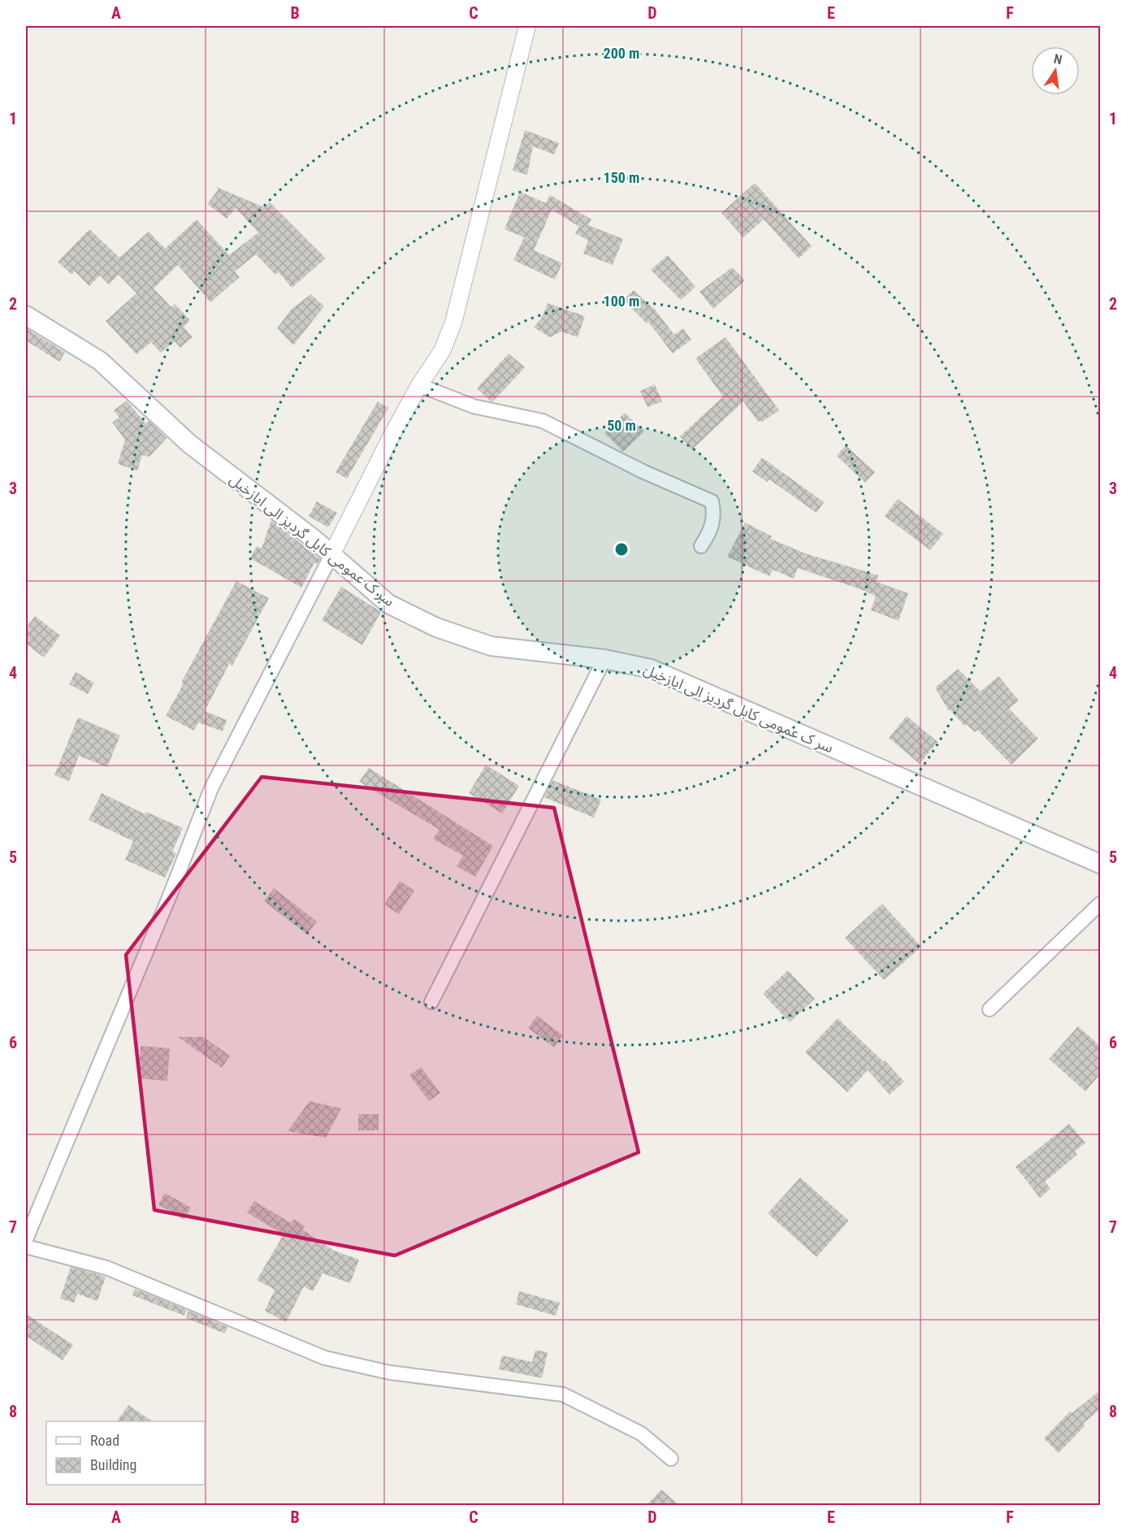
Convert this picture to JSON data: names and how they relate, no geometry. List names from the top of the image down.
{
  "streets": {
    "main road": ["سر ک عمومی کابل گردیز الی ایازخیل"]
  },
  "legend": ["Road", "Building"],
  "north": "top",
  "grid": {
    "columns": [
      "A",
      "B",
      "C",
      "D",
      "E",
      "F"
    ],
    "rows": [
      "1",
      "2",
      "3",
      "4",
      "5",
      "6",
      "7",
      "8"
    ]
  },
  "rings": [
    "200 m",
    "150 m",
    "100 m",
    "50 m"
  ]
}
